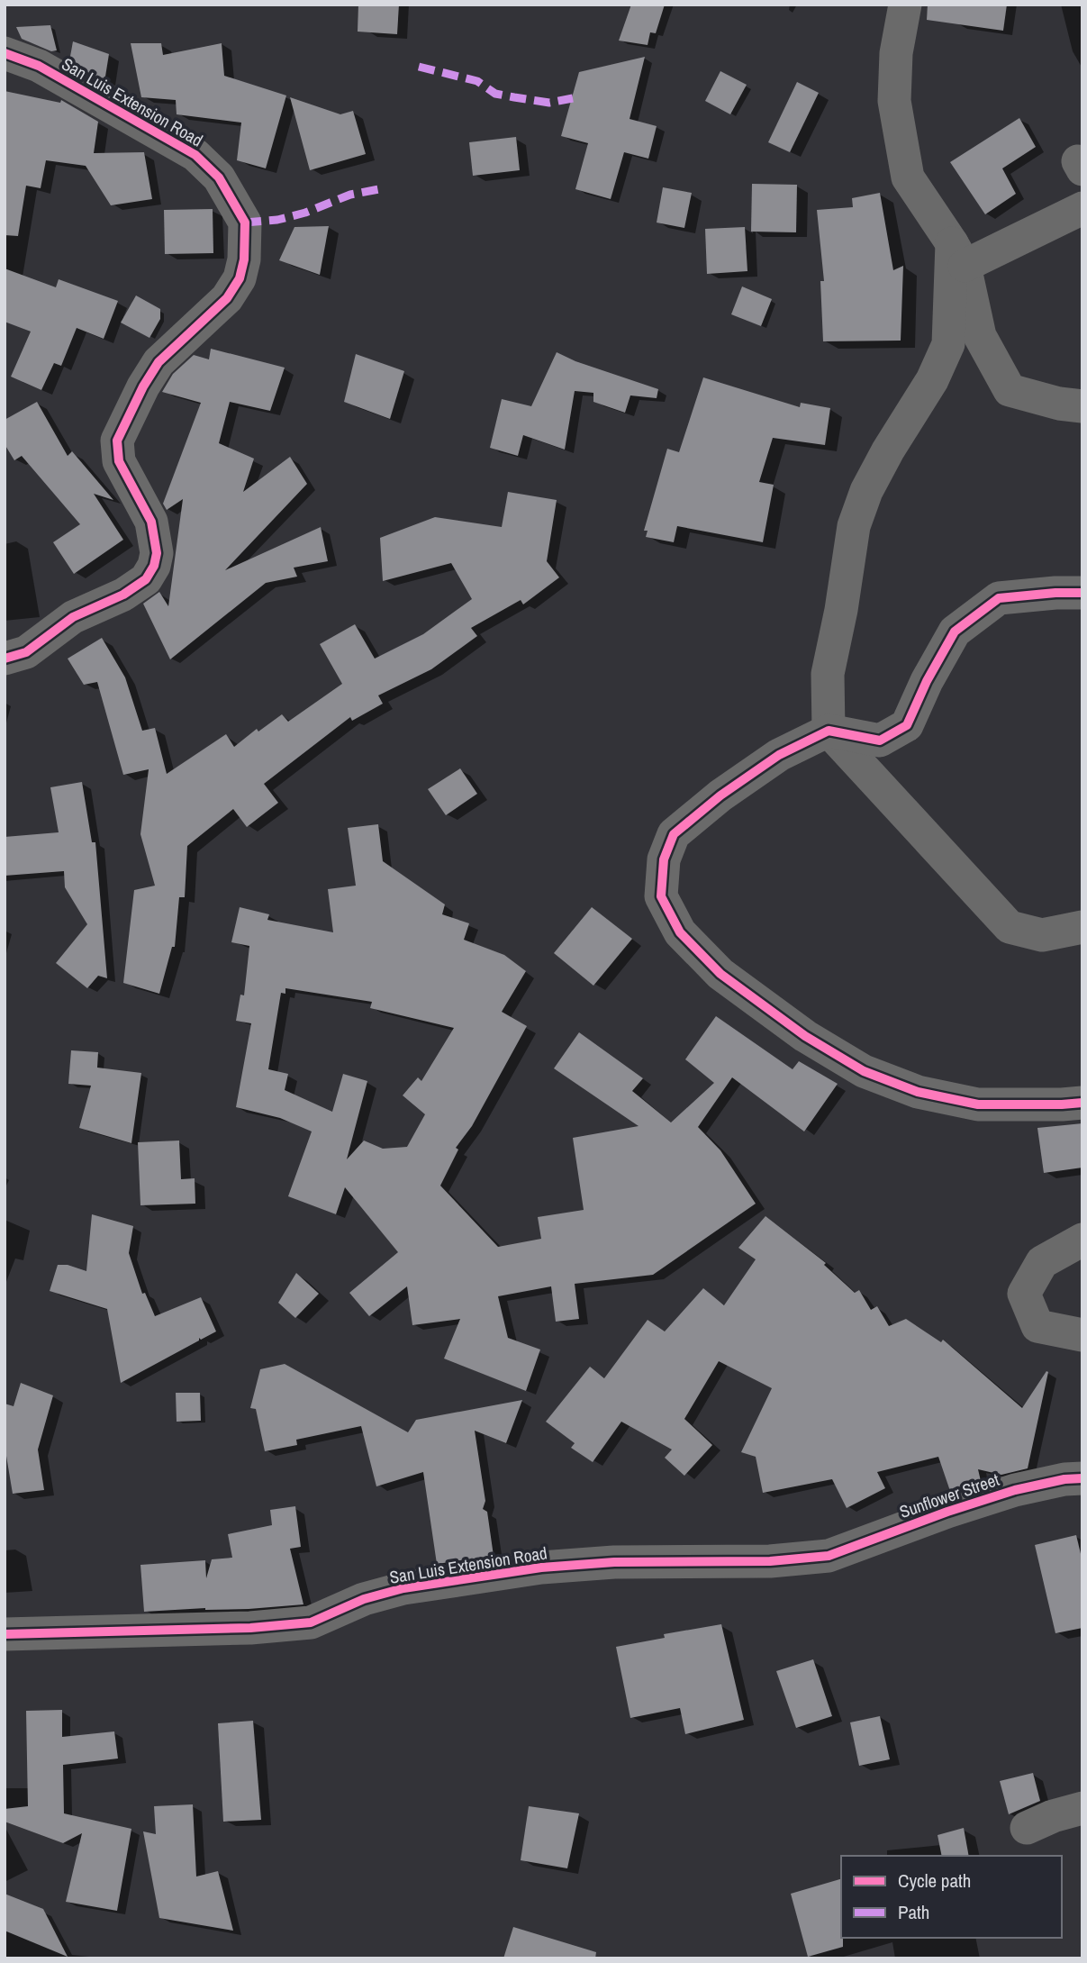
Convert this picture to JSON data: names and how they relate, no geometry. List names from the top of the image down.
{
  "streets": {
    "street": ["San Luis Extension Road", "Sunflower Street"]
  },
  "crossings": [
    ["San Luis Extension Road", "Sunflower Street"]
  ],
  "legend": ["Cycle path", "Path"]
}
